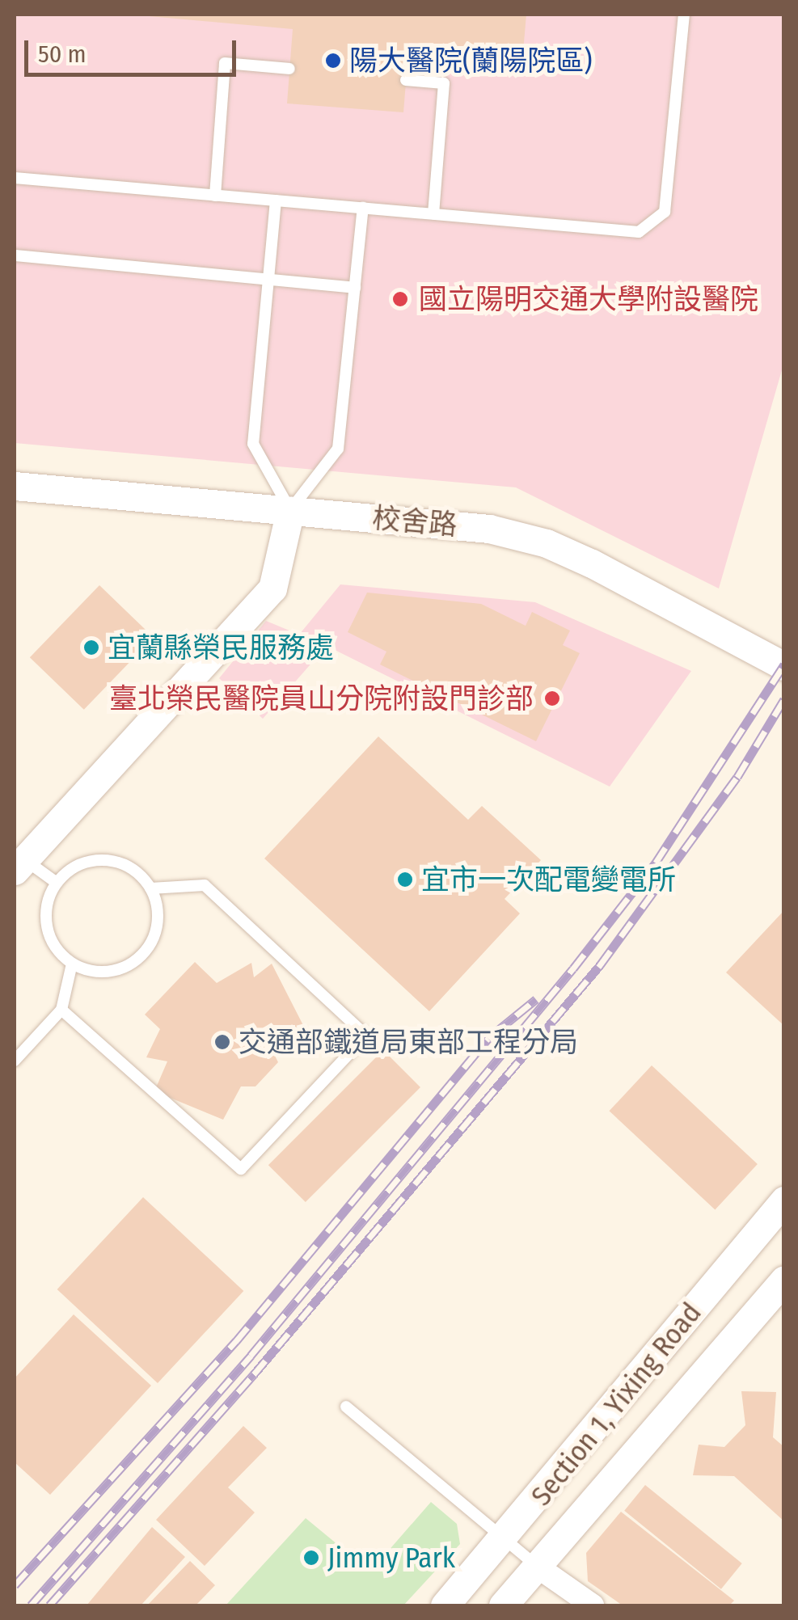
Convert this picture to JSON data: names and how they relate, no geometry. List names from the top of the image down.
{
  "streets": {
    "street": ["校舍路", "Section 1, Yixing Road"]
  },
  "places": [
    "陽大醫院(蘭陽院區)",
    "國立陽明交通大學附設醫院",
    "宜蘭縣榮民服務處",
    "臺北榮民醫院員山分院附設門診部",
    "宜市一次配電變電所",
    "交通部鐵道局東部工程分局",
    "Jimmy Park"
  ],
  "scale_bar": "50 m"
}
